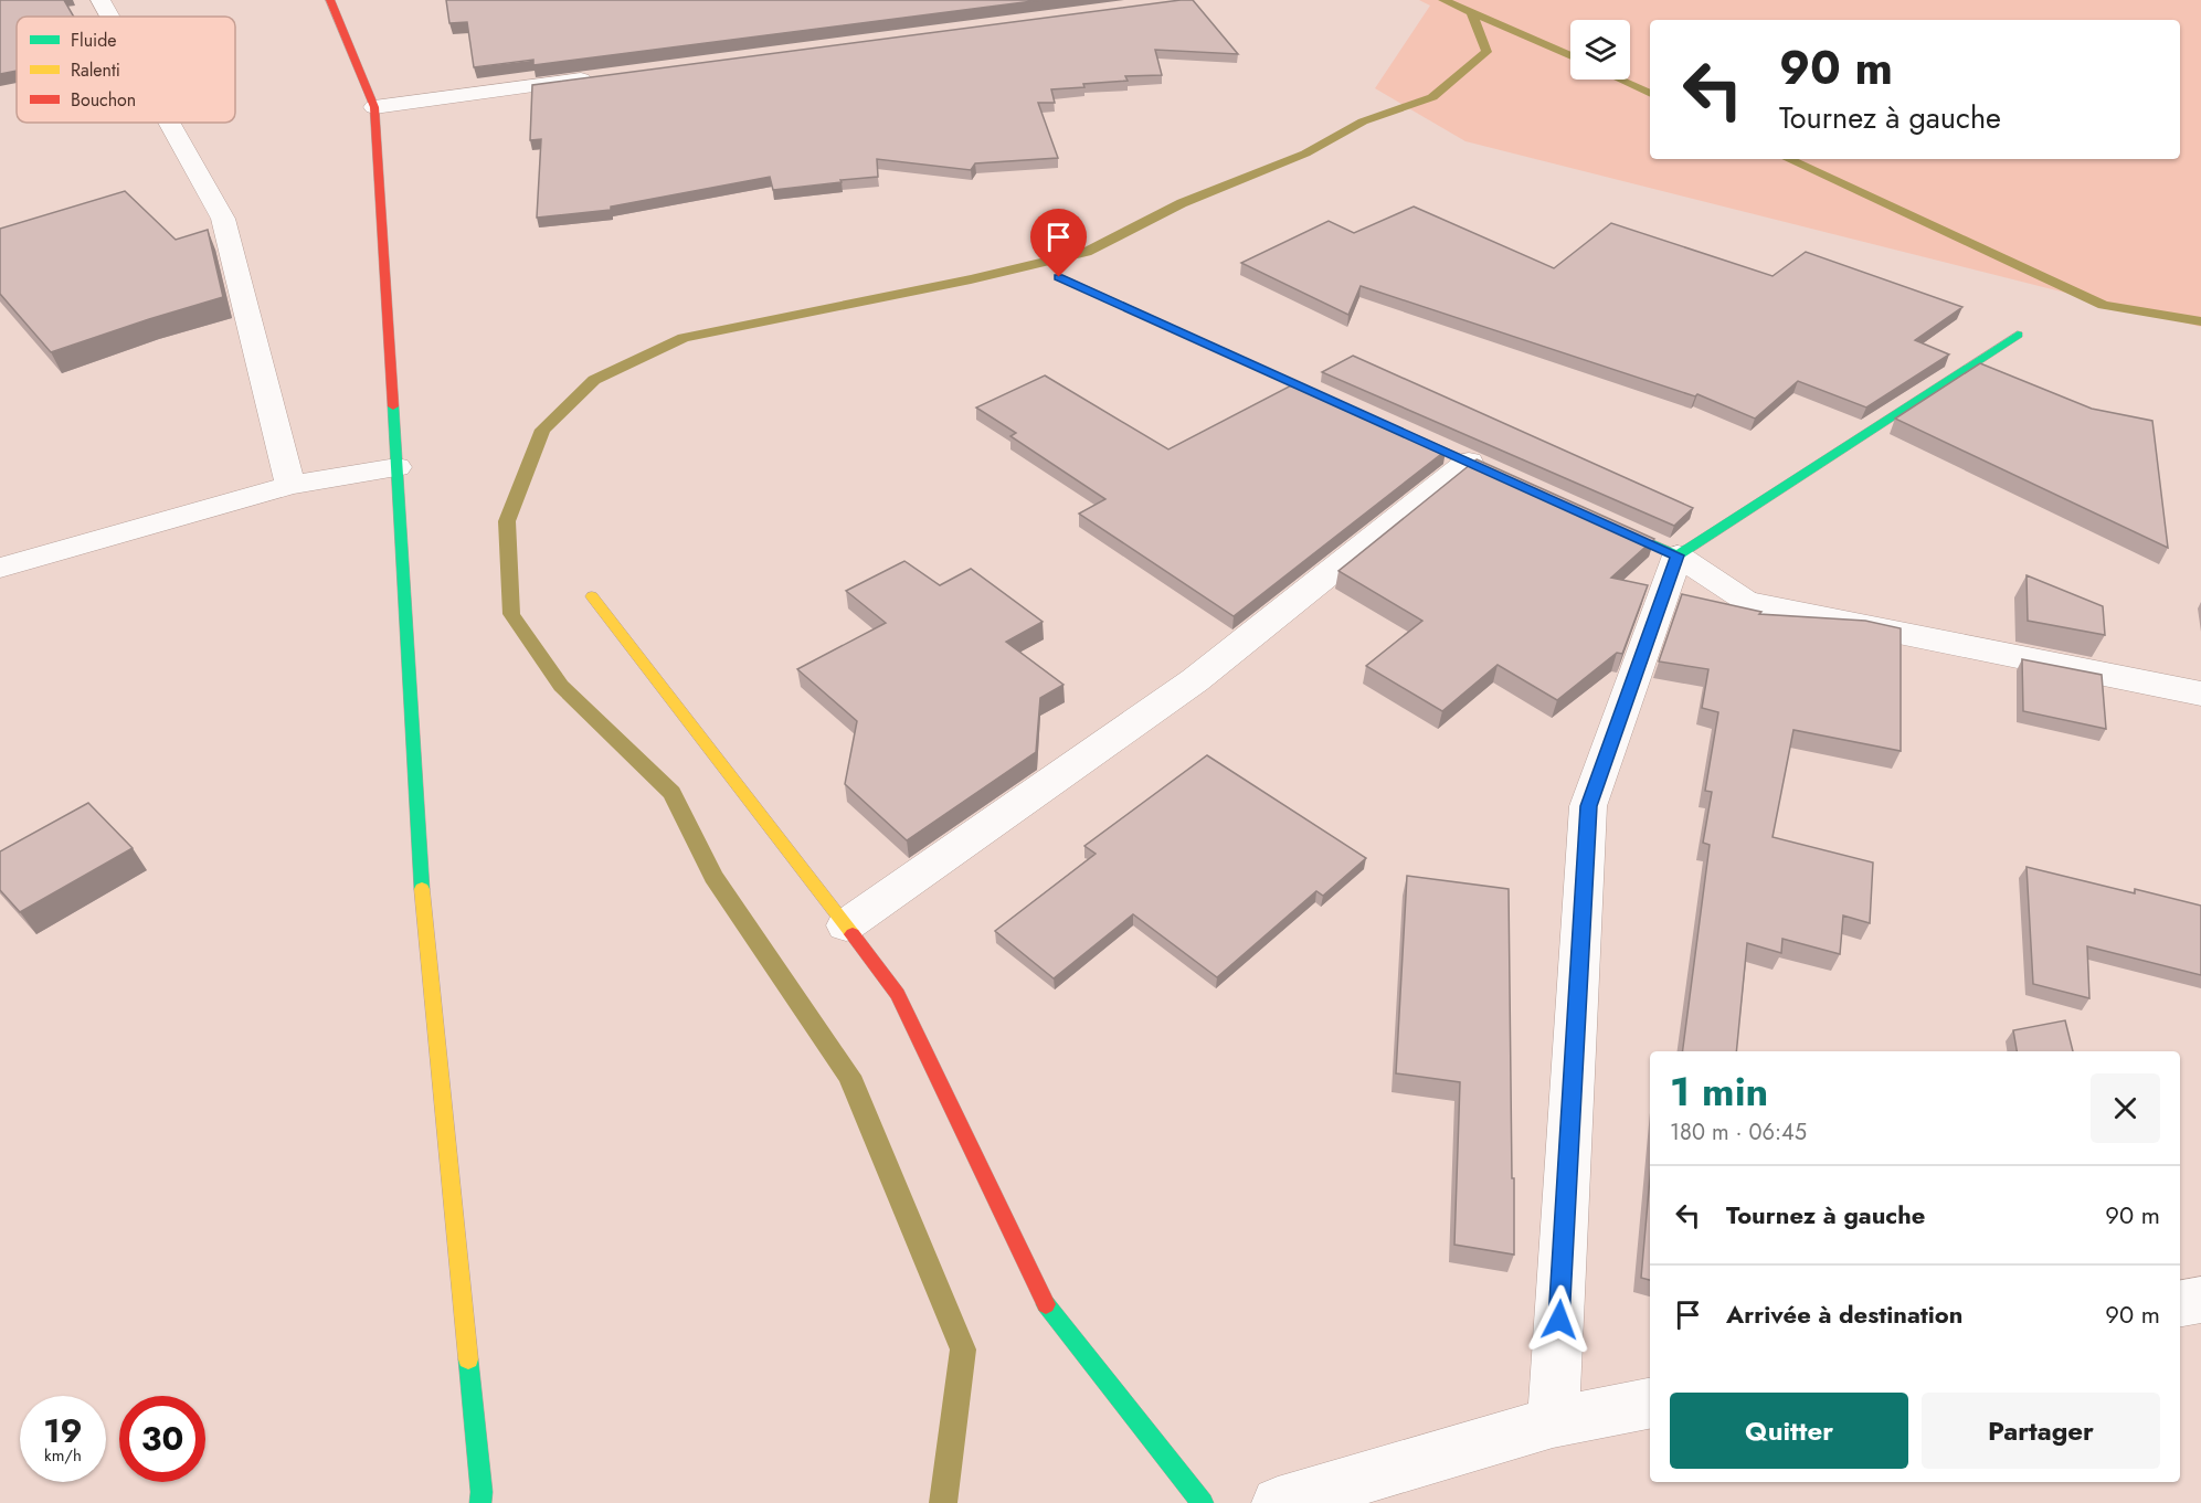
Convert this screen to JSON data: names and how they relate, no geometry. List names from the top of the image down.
{
  "legend": ["Fluide", "Ralenti", "Bouchon"],
  "page": {
    "turn": ["90 m", "Tournez à gauche"],
    "heading": ["1 min", "180 m · 06:45"],
    "list": [
      {
        "name": "Tournez à gauche",
        "value": "90 m"
      },
      {
        "name": "Arrivée à destination",
        "value": "90 m"
      }
    ],
    "buttons": ["Quitter", "Partager"],
    "speed": "19 km/h",
    "limit": "30"
  }
}
